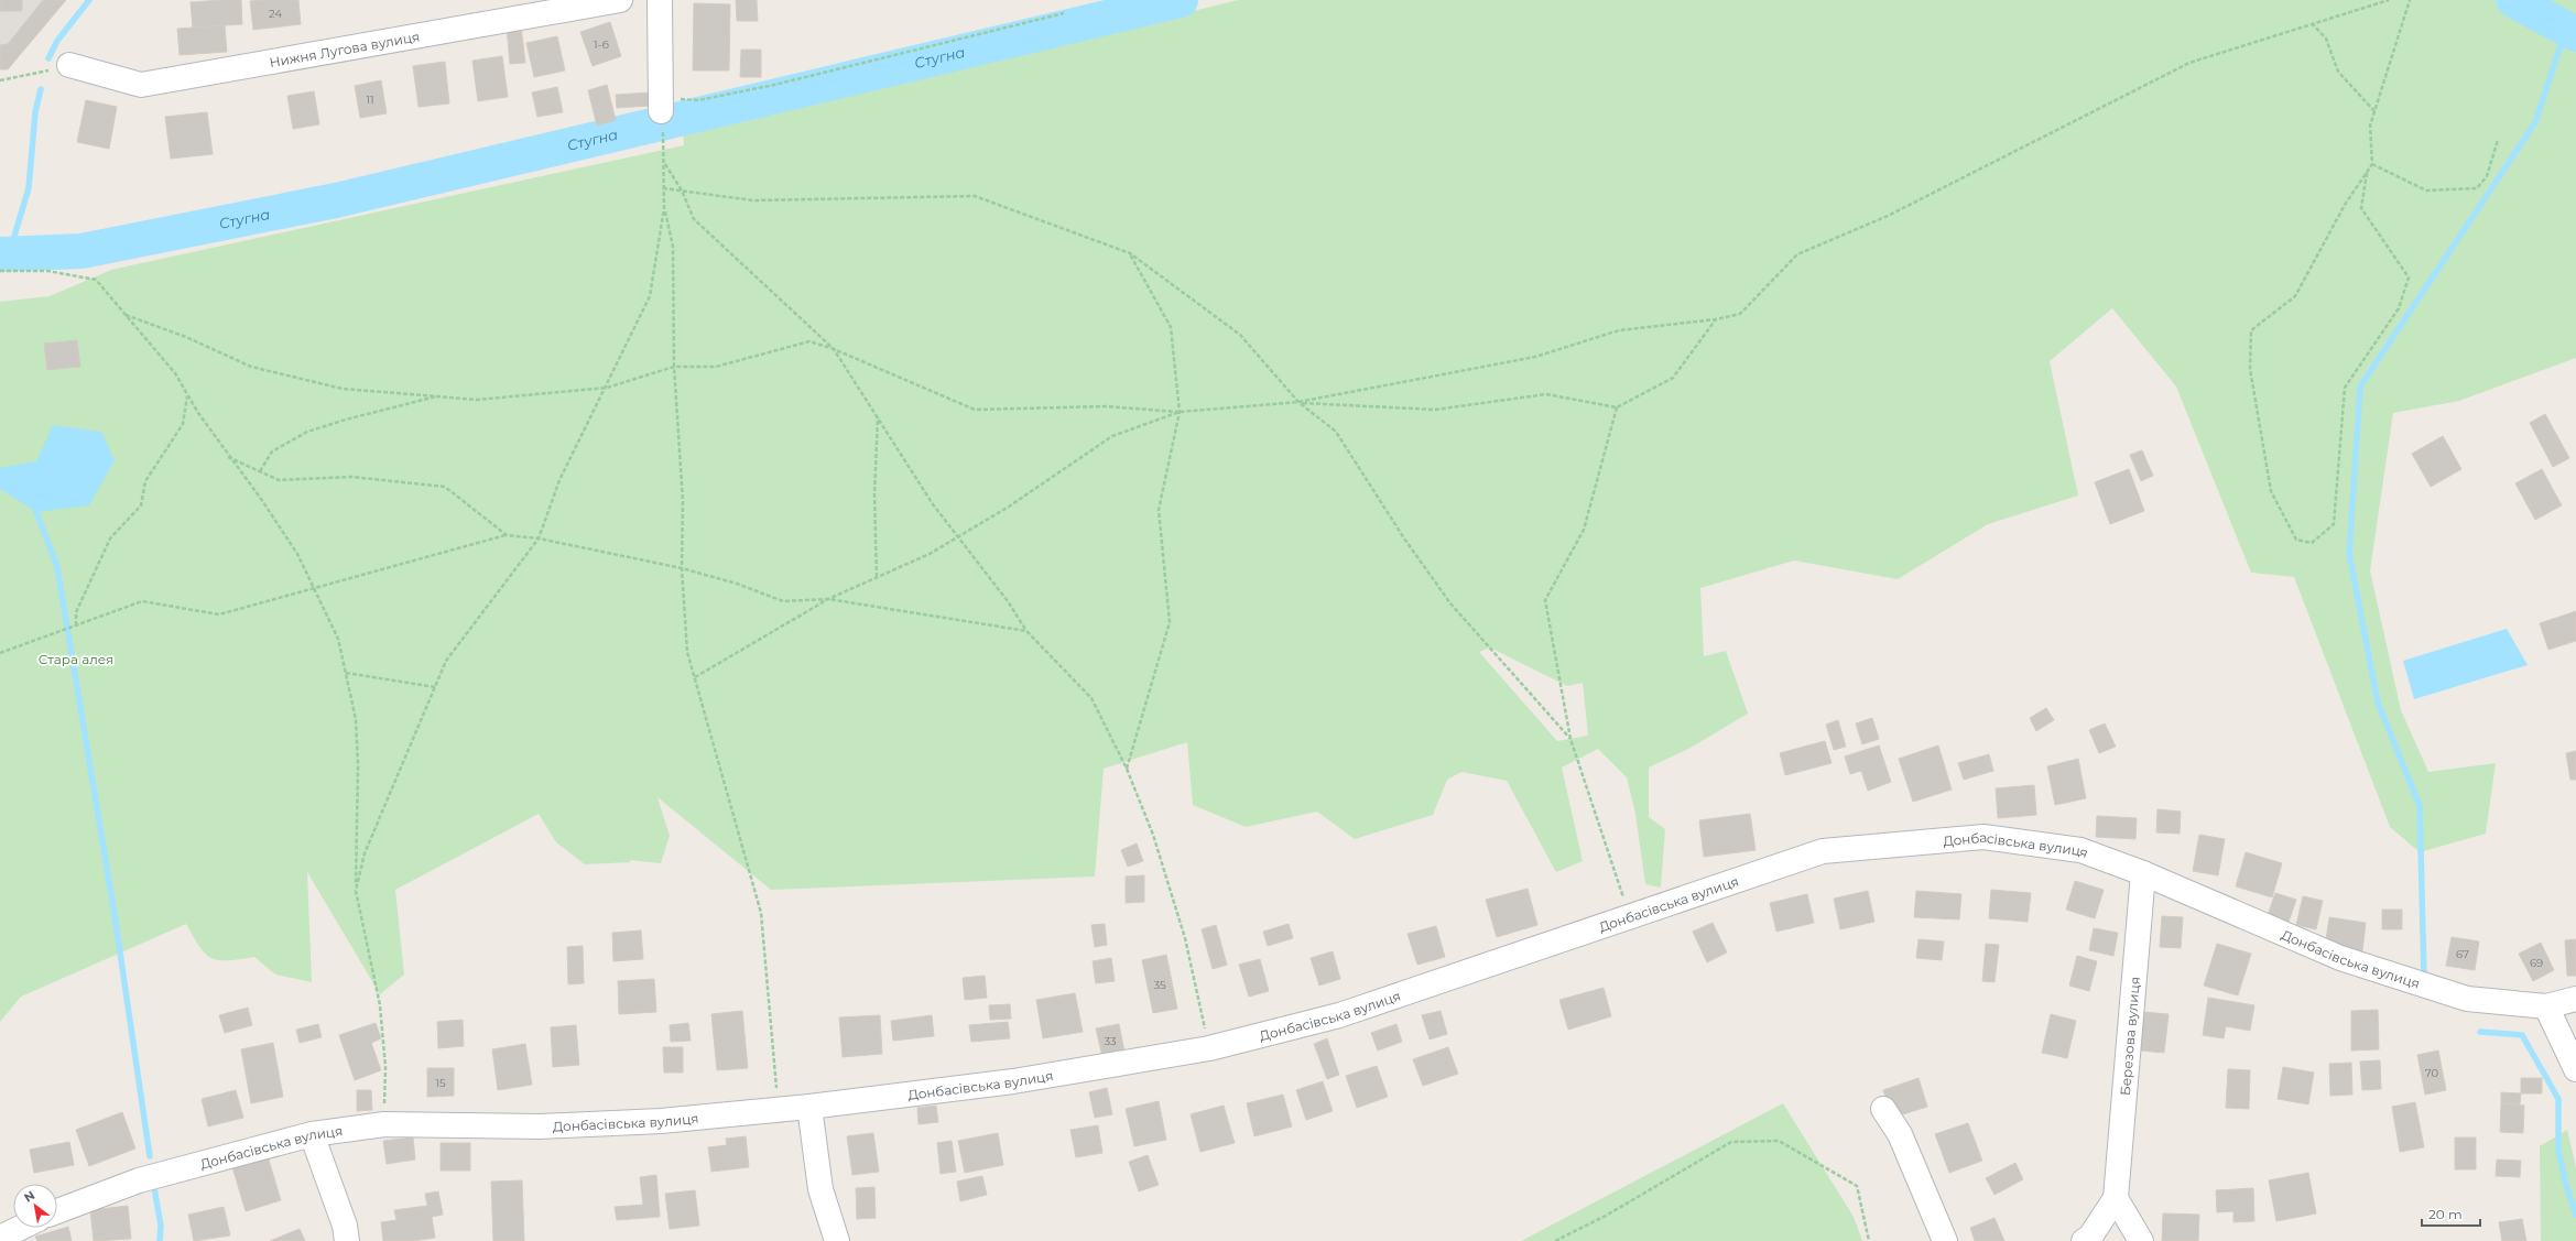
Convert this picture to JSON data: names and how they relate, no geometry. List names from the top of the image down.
{
  "streets": {
    "street": ["Нижня Лугова вулиця", "Донбасівська вулиця", "Березова вулиця"]
  },
  "crossings": [
    ["Донбасівська вулиця", "Березова вулиця"]
  ],
  "water": ["Стугна"],
  "parks": ["Стара алея"],
  "house_numbers": [
    "24",
    "1-б",
    "11",
    "67",
    "69",
    "35",
    "33",
    "70",
    "15"
  ],
  "scale_bar": "20 m",
  "north": "top left"
}
